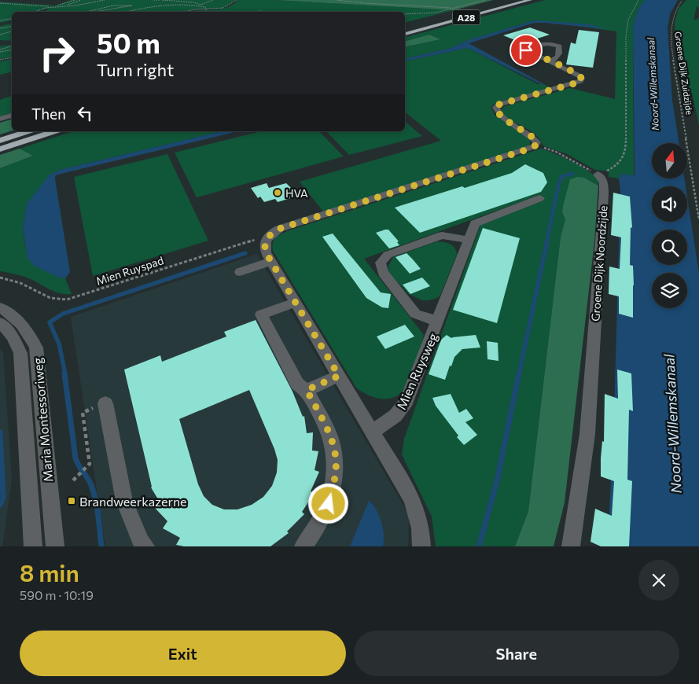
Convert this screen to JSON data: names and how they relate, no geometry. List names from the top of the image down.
{
  "streets": {
    "highway": ["A28"],
    "street": ["Groene Dijk Noordzijde", "Mien Ruysweg", "Maria Montessoriweg"],
    "path": ["Groene Dijk Zuidzijde", "Mien Ruyspad"]
  },
  "water": ["Noord-Willemskanaal"],
  "places": {
    "other": ["HVA"],
    "transit": ["Brandweerkazerne"]
  },
  "north": "top",
  "page": {
    "turn": ["50 m", "Turn right"],
    "then": "Then",
    "heading": ["8 min", "590 m · 10:19"],
    "buttons": ["Exit", "Share"]
  }
}
